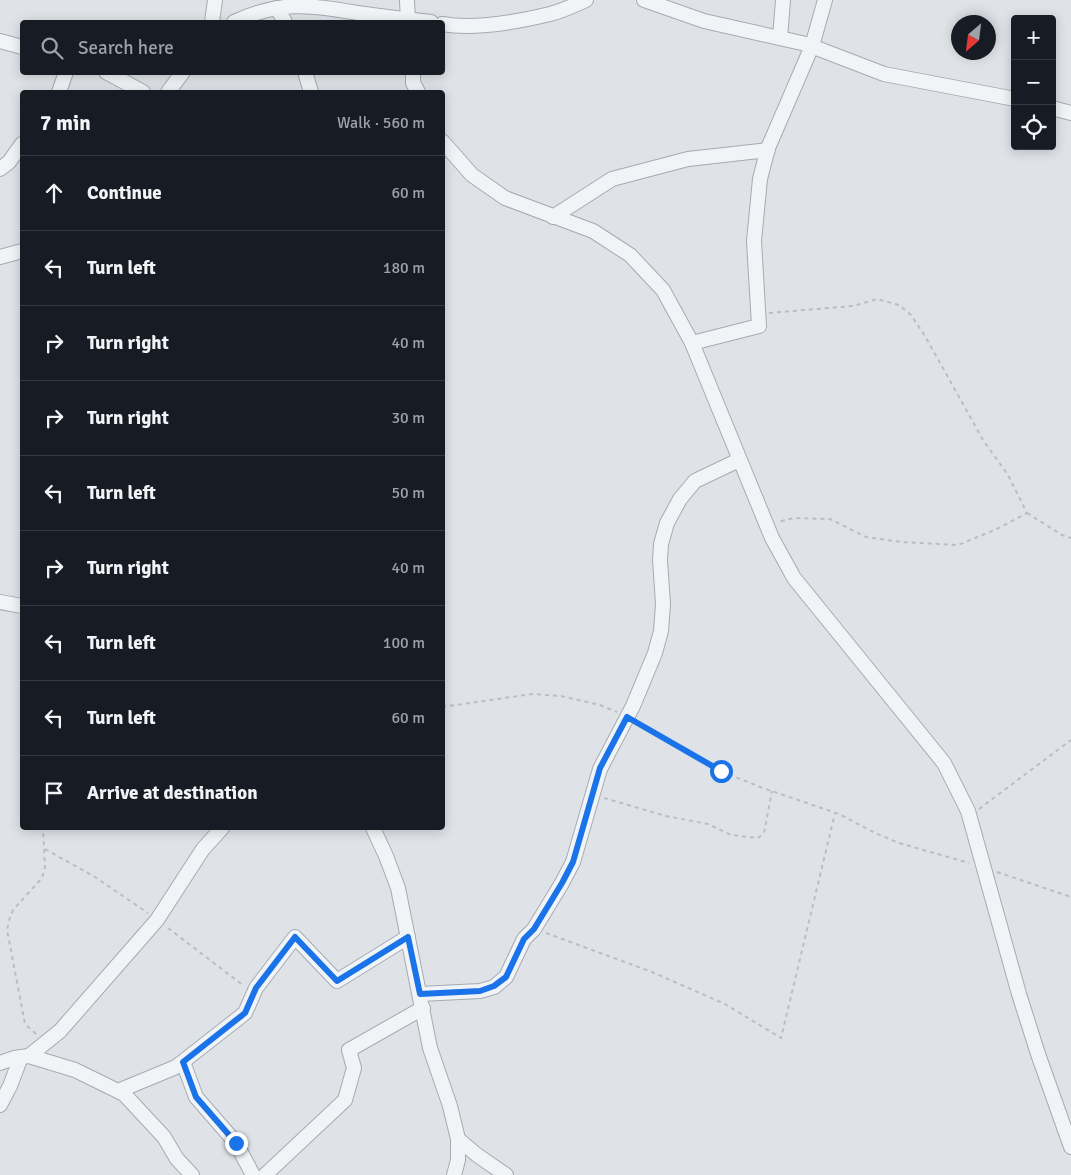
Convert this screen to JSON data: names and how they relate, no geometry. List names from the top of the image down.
{
  "north": "bottom left",
  "page": {
    "map_buttons": ["+", "−"],
    "search": "Search here",
    "heading": ["7 min", "Walk · 560 m"],
    "list": [
      ["Continue", "60 m"],
      ["Turn left", "180 m"],
      ["Turn right", "40 m"],
      ["Turn right", "30 m"],
      ["Turn left", "50 m"],
      ["Turn right", "40 m"],
      ["Turn left", "100 m"],
      ["Turn left", "60 m"],
      "Arrive at destination"
    ]
  }
}
